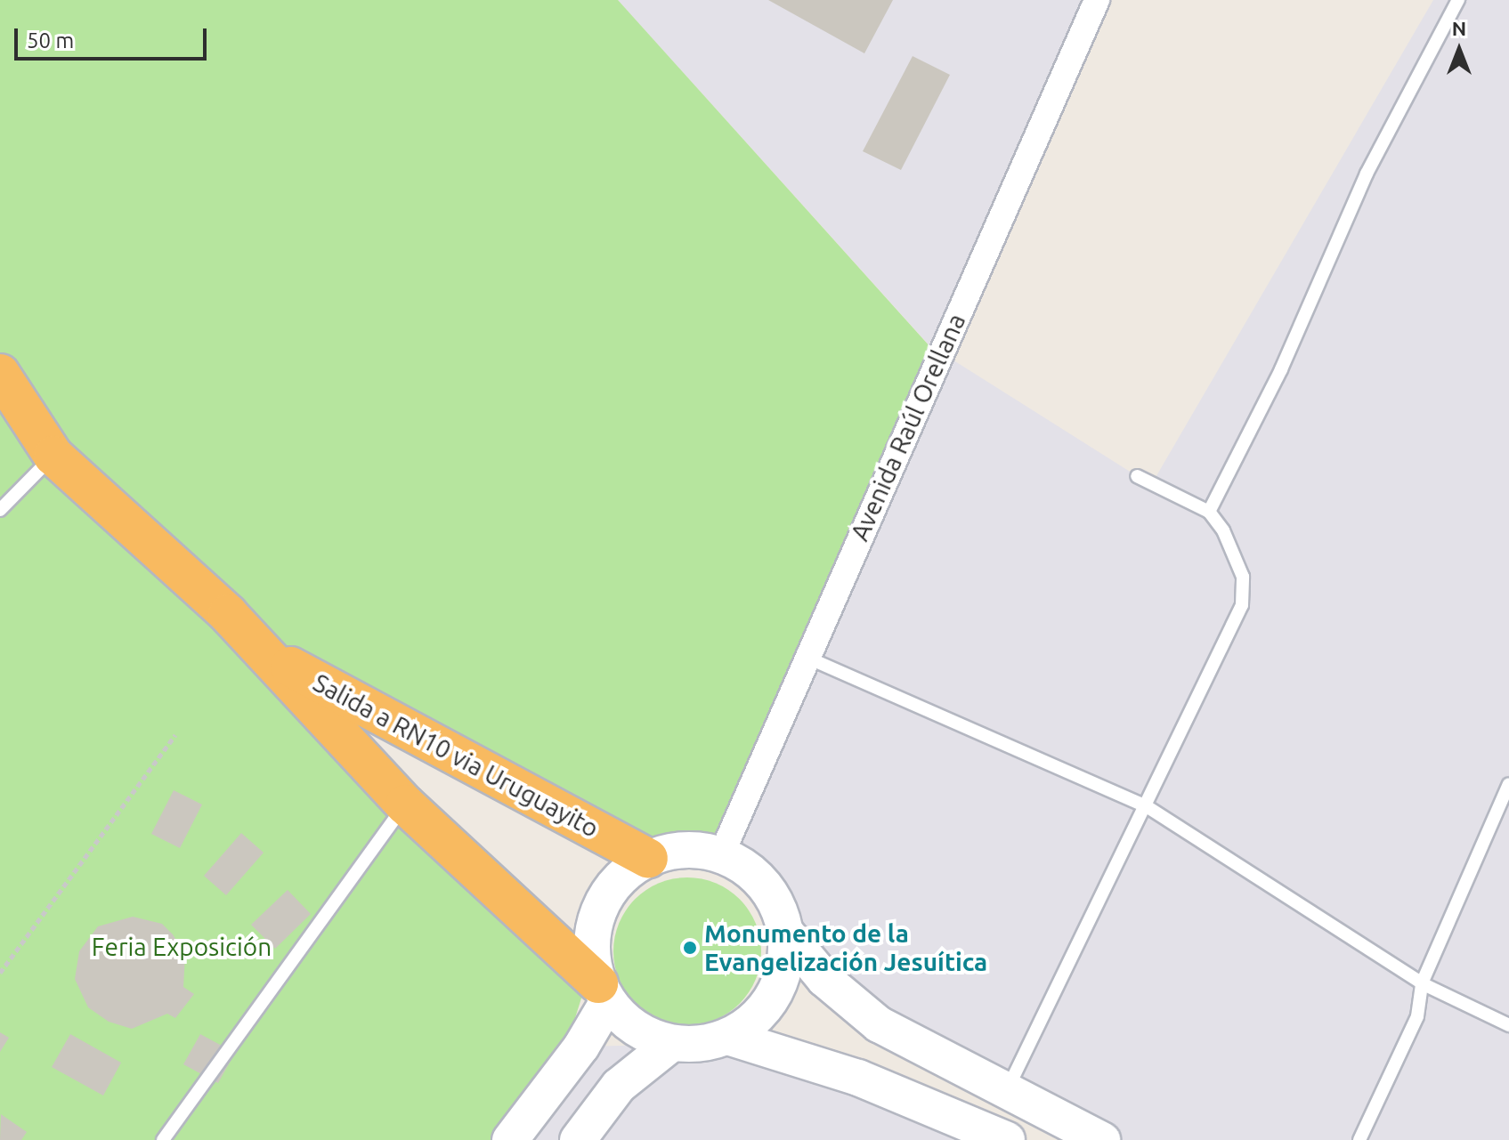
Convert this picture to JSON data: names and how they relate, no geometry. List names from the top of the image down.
{
  "streets": {
    "highway": ["Salida a RN10 via Uruguayito"],
    "street": ["Avenida Raúl Orellana"]
  },
  "crossings": [
    ["Avenida Raúl Orellana", "Salida a RN10 via Uruguayito"]
  ],
  "parks": ["Feria Exposición"],
  "places": ["Monumento de la Evangelización Jesuítica"],
  "scale_bar": "50 m",
  "north": "top"
}
